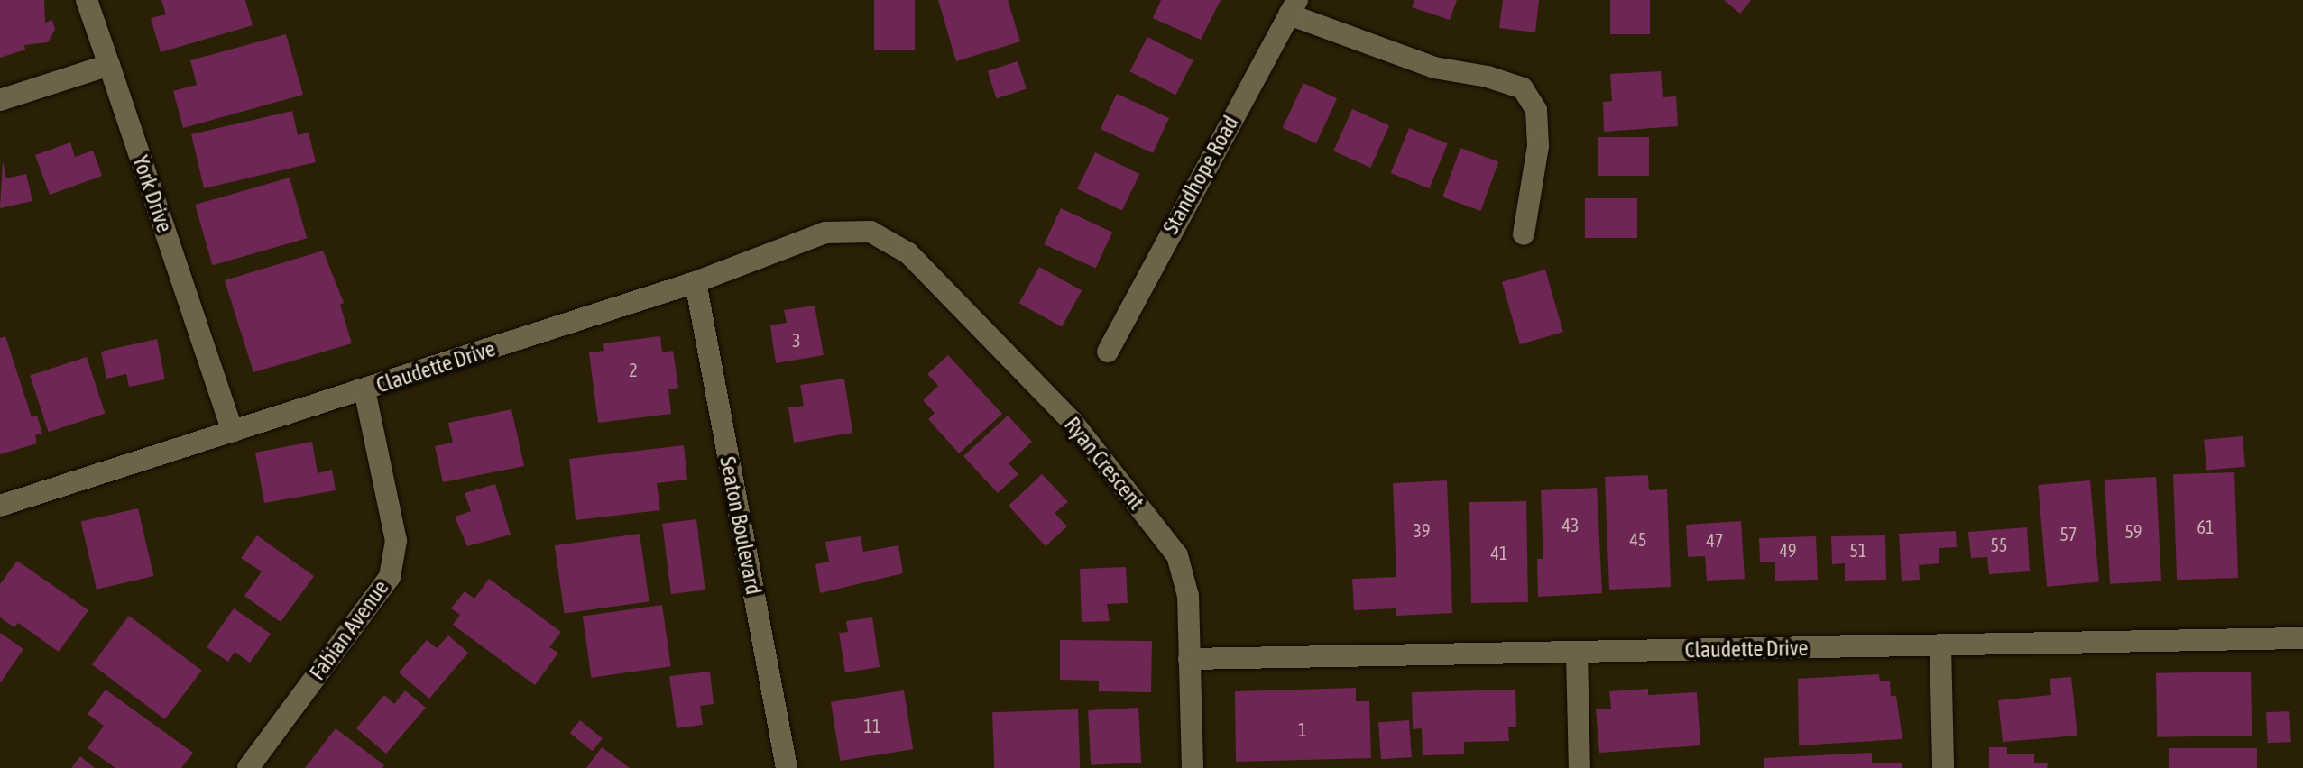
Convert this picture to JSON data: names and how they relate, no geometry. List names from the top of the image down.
{
  "streets": {
    "street": [
      "Standhope Road",
      "York Drive",
      "Claudette Drive",
      "Ryan Crescent",
      "Seaton Boulevard",
      "Fabian Avenue"
    ]
  },
  "crossings": [
    ["York Drive", "Claudette Drive"],
    ["Claudette Drive", "Ryan Crescent"],
    ["Claudette Drive", "Seaton Boulevard"],
    ["Claudette Drive", "Fabian Avenue"]
  ],
  "house_numbers": [
    "3",
    "2",
    "43",
    "61",
    "39",
    "59",
    "57",
    "45",
    "47",
    "55",
    "49",
    "51",
    "41",
    "11",
    "1"
  ]
}
